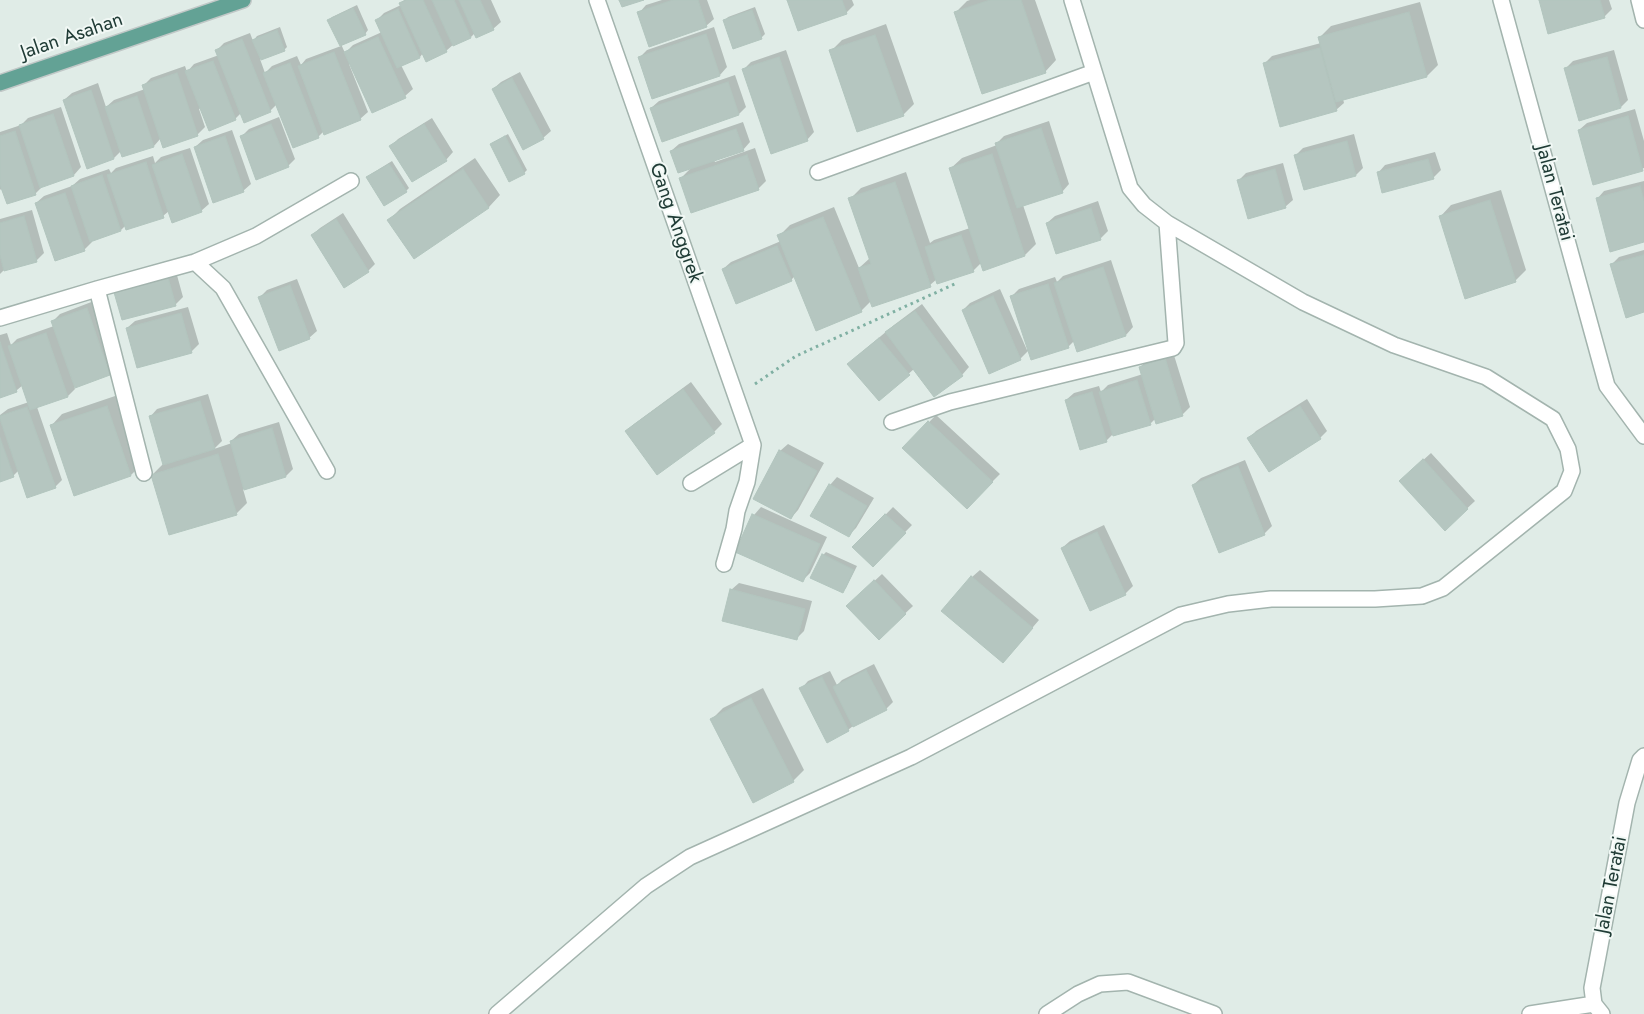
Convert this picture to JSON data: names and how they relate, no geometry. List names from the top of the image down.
{
  "streets": {
    "main road": ["Jalan Asahan"],
    "street": ["Jalan Teratai", "Gang Anggrek"]
  }
}
